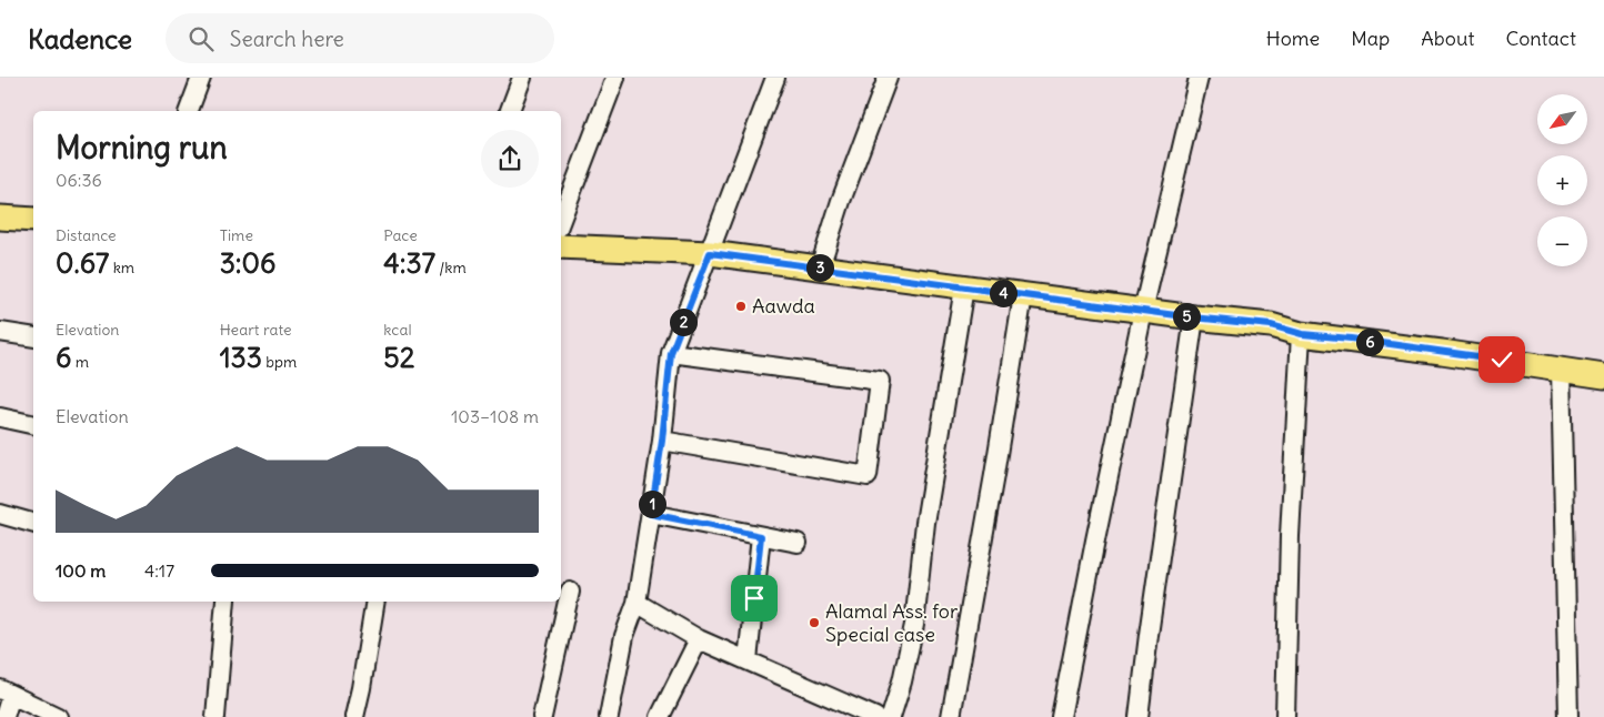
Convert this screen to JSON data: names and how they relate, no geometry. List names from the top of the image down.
{
  "places": ["Aawda", "Alamal Ass. for Special case"],
  "north": "bottom left",
  "page": {
    "header": "Kadence",
    "search": "Search here",
    "nav": [
      "Home",
      "Map",
      "About",
      "Contact"
    ],
    "map_buttons": ["+", "−"],
    "heading": ["Morning run", "06:36"],
    "stats": [
      ["Distance", "0.67 km"],
      ["Time", "3:06"],
      ["Pace", "4:37 /km"],
      ["Elevation", "6 m"],
      ["Heart rate", "133 bpm"],
      ["kcal", "52"]
    ],
    "pins": [
      "3",
      "4",
      "5",
      "2",
      "6",
      "1"
    ],
    "chart": ["Elevation", "103–108 m"],
    "list": [
      {
        "name": "100 m",
        "note": "4:17"
      }
    ]
  }
}
